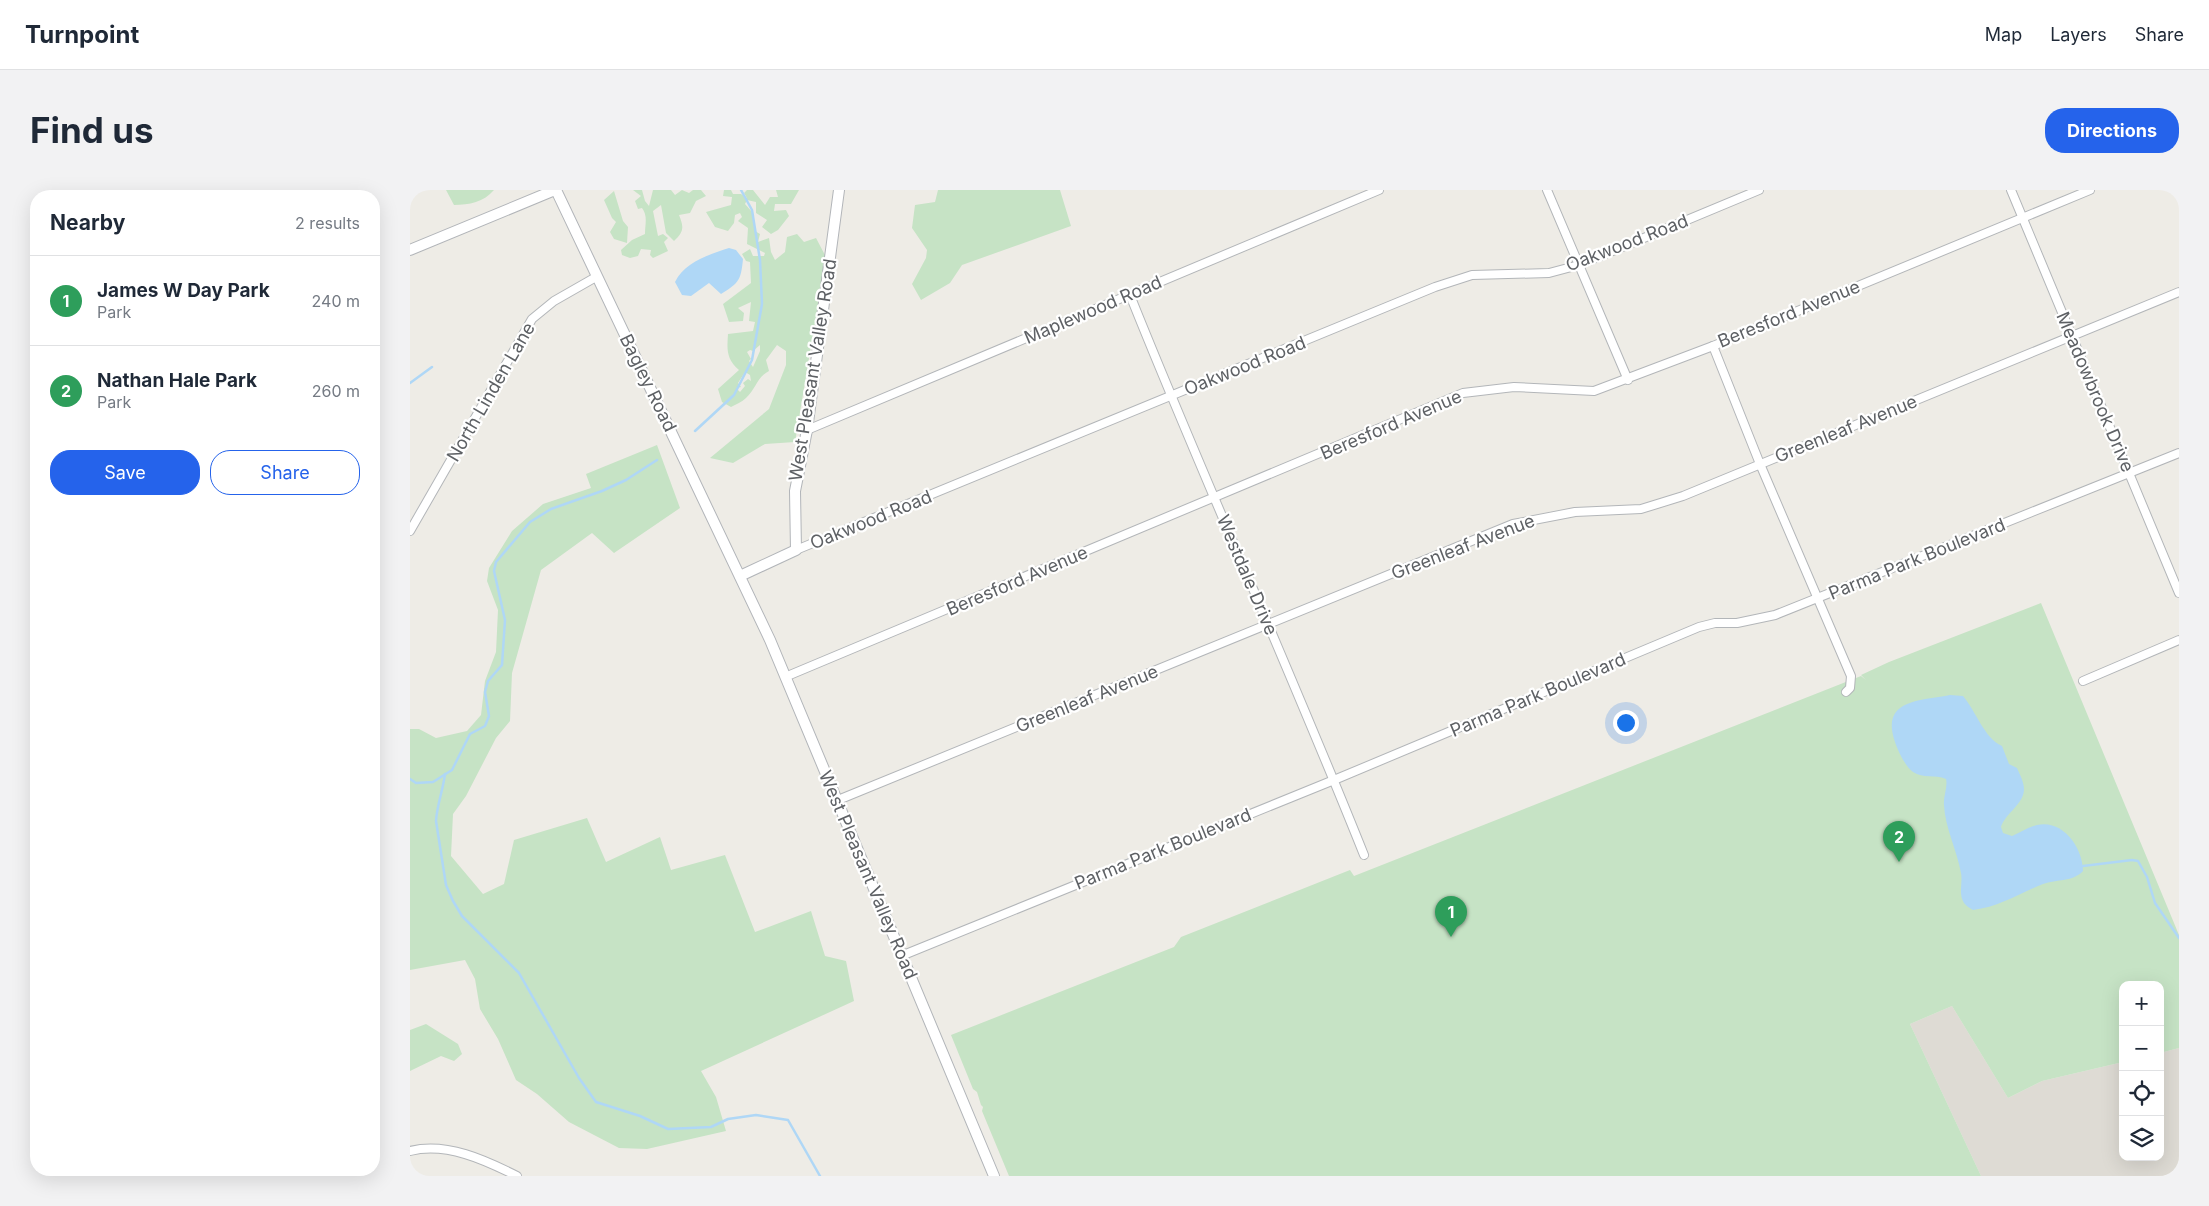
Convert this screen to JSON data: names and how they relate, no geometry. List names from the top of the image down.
{
  "streets": {
    "main road": ["Oakwood Road", "West Pleasant Valley Road", "Bagley Road"],
    "street": [
      "Maplewood Road",
      "Beresford Avenue",
      "North Linden Lane",
      "Meadowbrook Drive",
      "Greenleaf Avenue",
      "Parma Park Boulevard",
      "Westdale Drive"
    ]
  },
  "crossings": [
    ["Oakwood Road", "West Pleasant Valley Road"],
    ["Oakwood Road", "Bagley Road"],
    ["Oakwood Road", "Westdale Drive"],
    ["Maplewood Road", "West Pleasant Valley Road"],
    ["Maplewood Road", "Westdale Drive"],
    ["Beresford Avenue", "West Pleasant Valley Road"],
    ["Beresford Avenue", "Meadowbrook Drive"],
    ["Beresford Avenue", "Westdale Drive"],
    ["West Pleasant Valley Road", "Bagley Road"],
    ["West Pleasant Valley Road", "Greenleaf Avenue"],
    ["West Pleasant Valley Road", "Parma Park Boulevard"],
    ["Bagley Road", "North Linden Lane"],
    ["Meadowbrook Drive", "Greenleaf Avenue"],
    ["Meadowbrook Drive", "Parma Park Boulevard"],
    ["Greenleaf Avenue", "Westdale Drive"],
    ["Parma Park Boulevard", "Westdale Drive"]
  ],
  "page": {
    "header": "Turnpoint",
    "nav": ["Map", "Layers", "Share"],
    "buttons": [
      "Directions",
      ["Save", "Share"]
    ],
    "title": "Find us",
    "heading": ["Nearby", "2 results"],
    "list": [
      {
        "mark": "1",
        "name": "James W Day Park",
        "note": "Park",
        "value": "240 m"
      },
      {
        "mark": "2",
        "name": "Nathan Hale Park",
        "note": "Park",
        "value": "260 m"
      }
    ],
    "pins": ["2", "1"],
    "map_buttons": ["+", "−"]
  }
}
